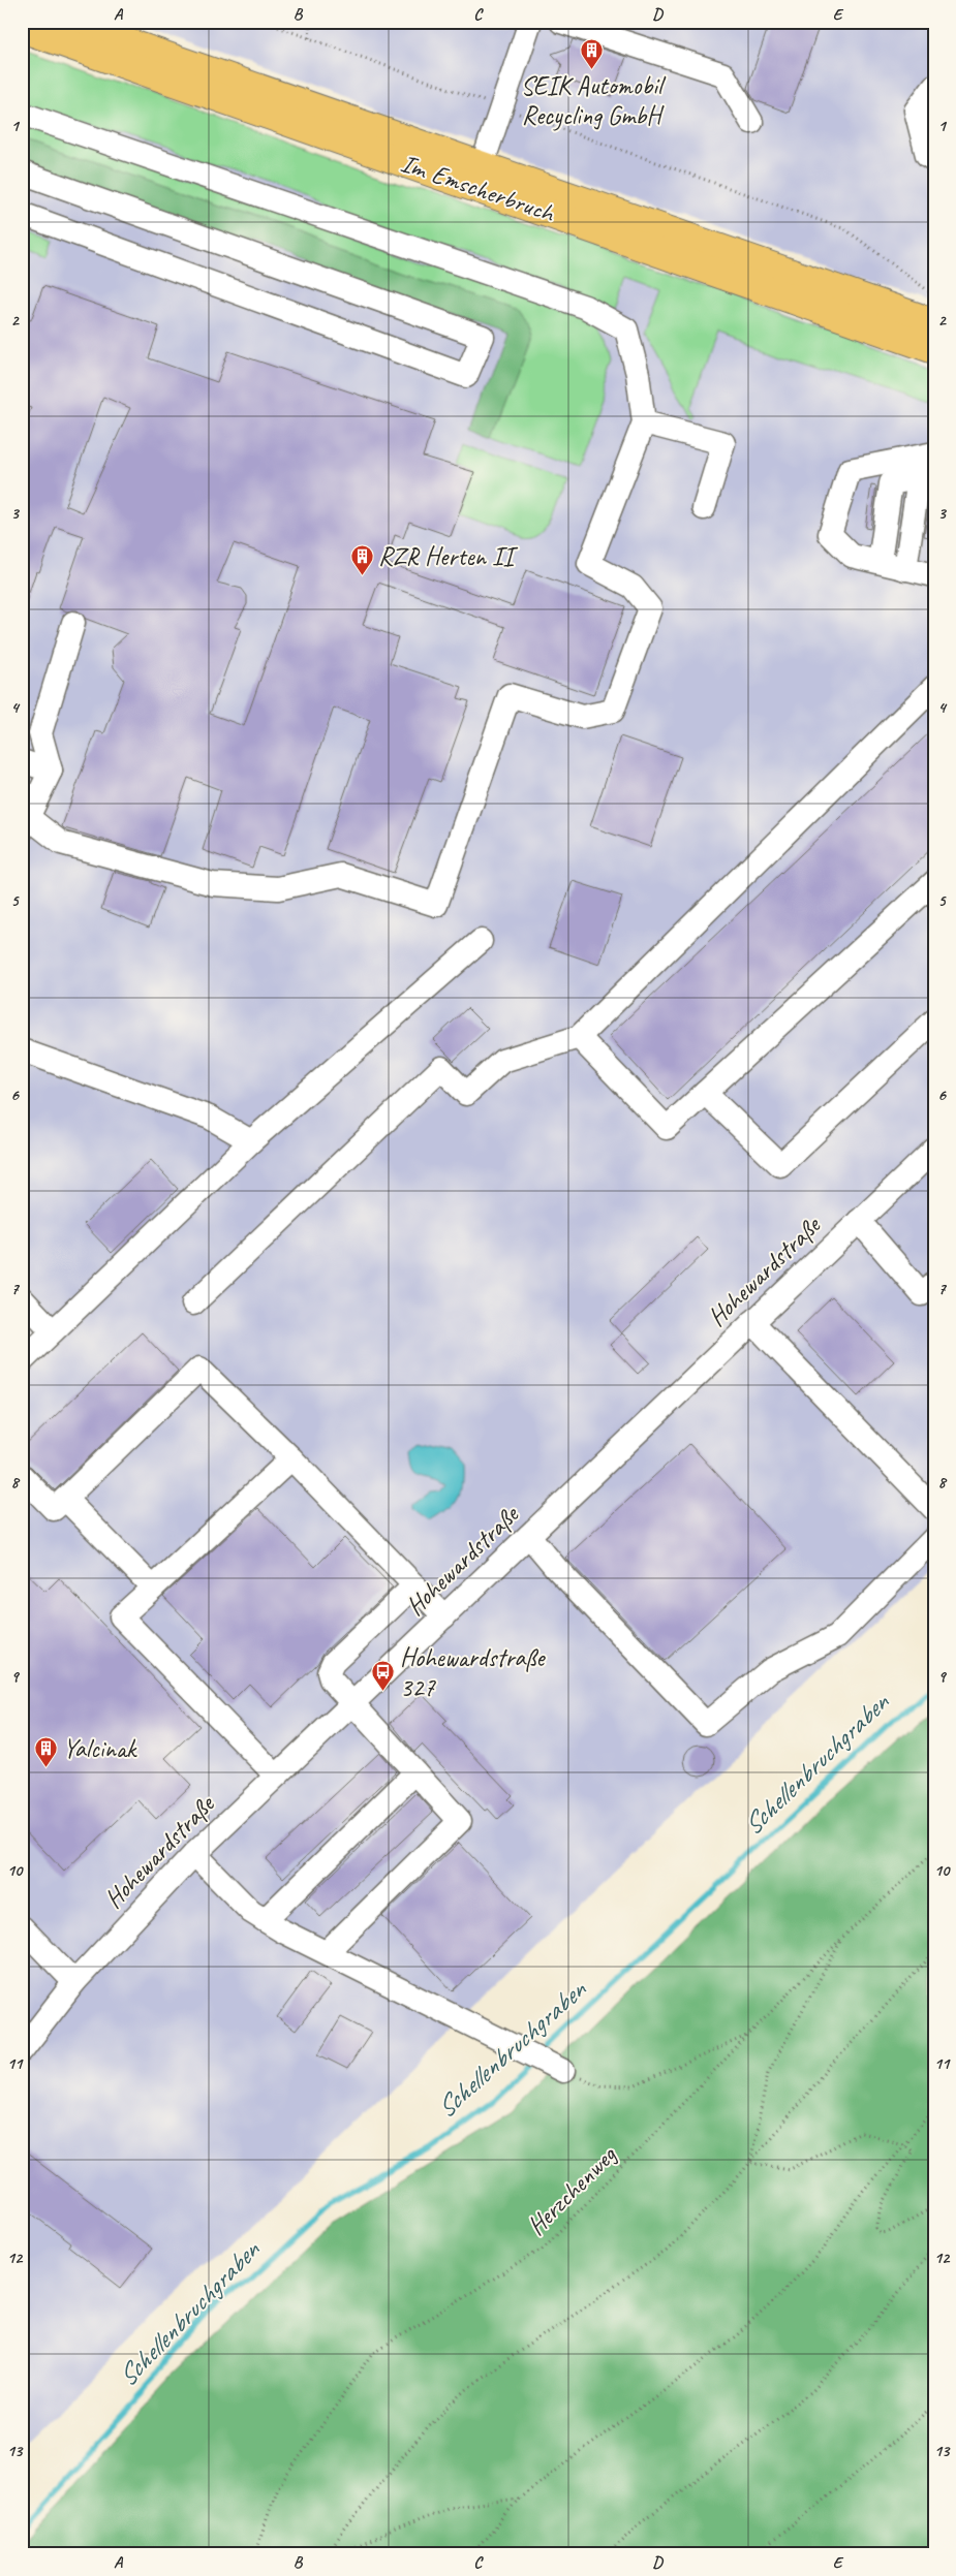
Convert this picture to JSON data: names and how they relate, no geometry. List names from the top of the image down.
{
  "streets": {
    "main road": ["Im Emscherbruch"],
    "street": ["Hohewardstraße"],
    "path": ["Herzchenweg"]
  },
  "water": ["Schellenbruchgraben"],
  "places": {
    "building": ["SEIK Automobil Recycling GmbH", "RZR Herten II", "Yalcinak"],
    "bus stop": ["Hohewardstraße 327"]
  },
  "grid": {
    "columns": [
      "A",
      "B",
      "C",
      "D",
      "E"
    ],
    "rows": [
      "1",
      "2",
      "3",
      "4",
      "5",
      "6",
      "7",
      "8",
      "9",
      "10",
      "11",
      "12",
      "13"
    ]
  }
}
